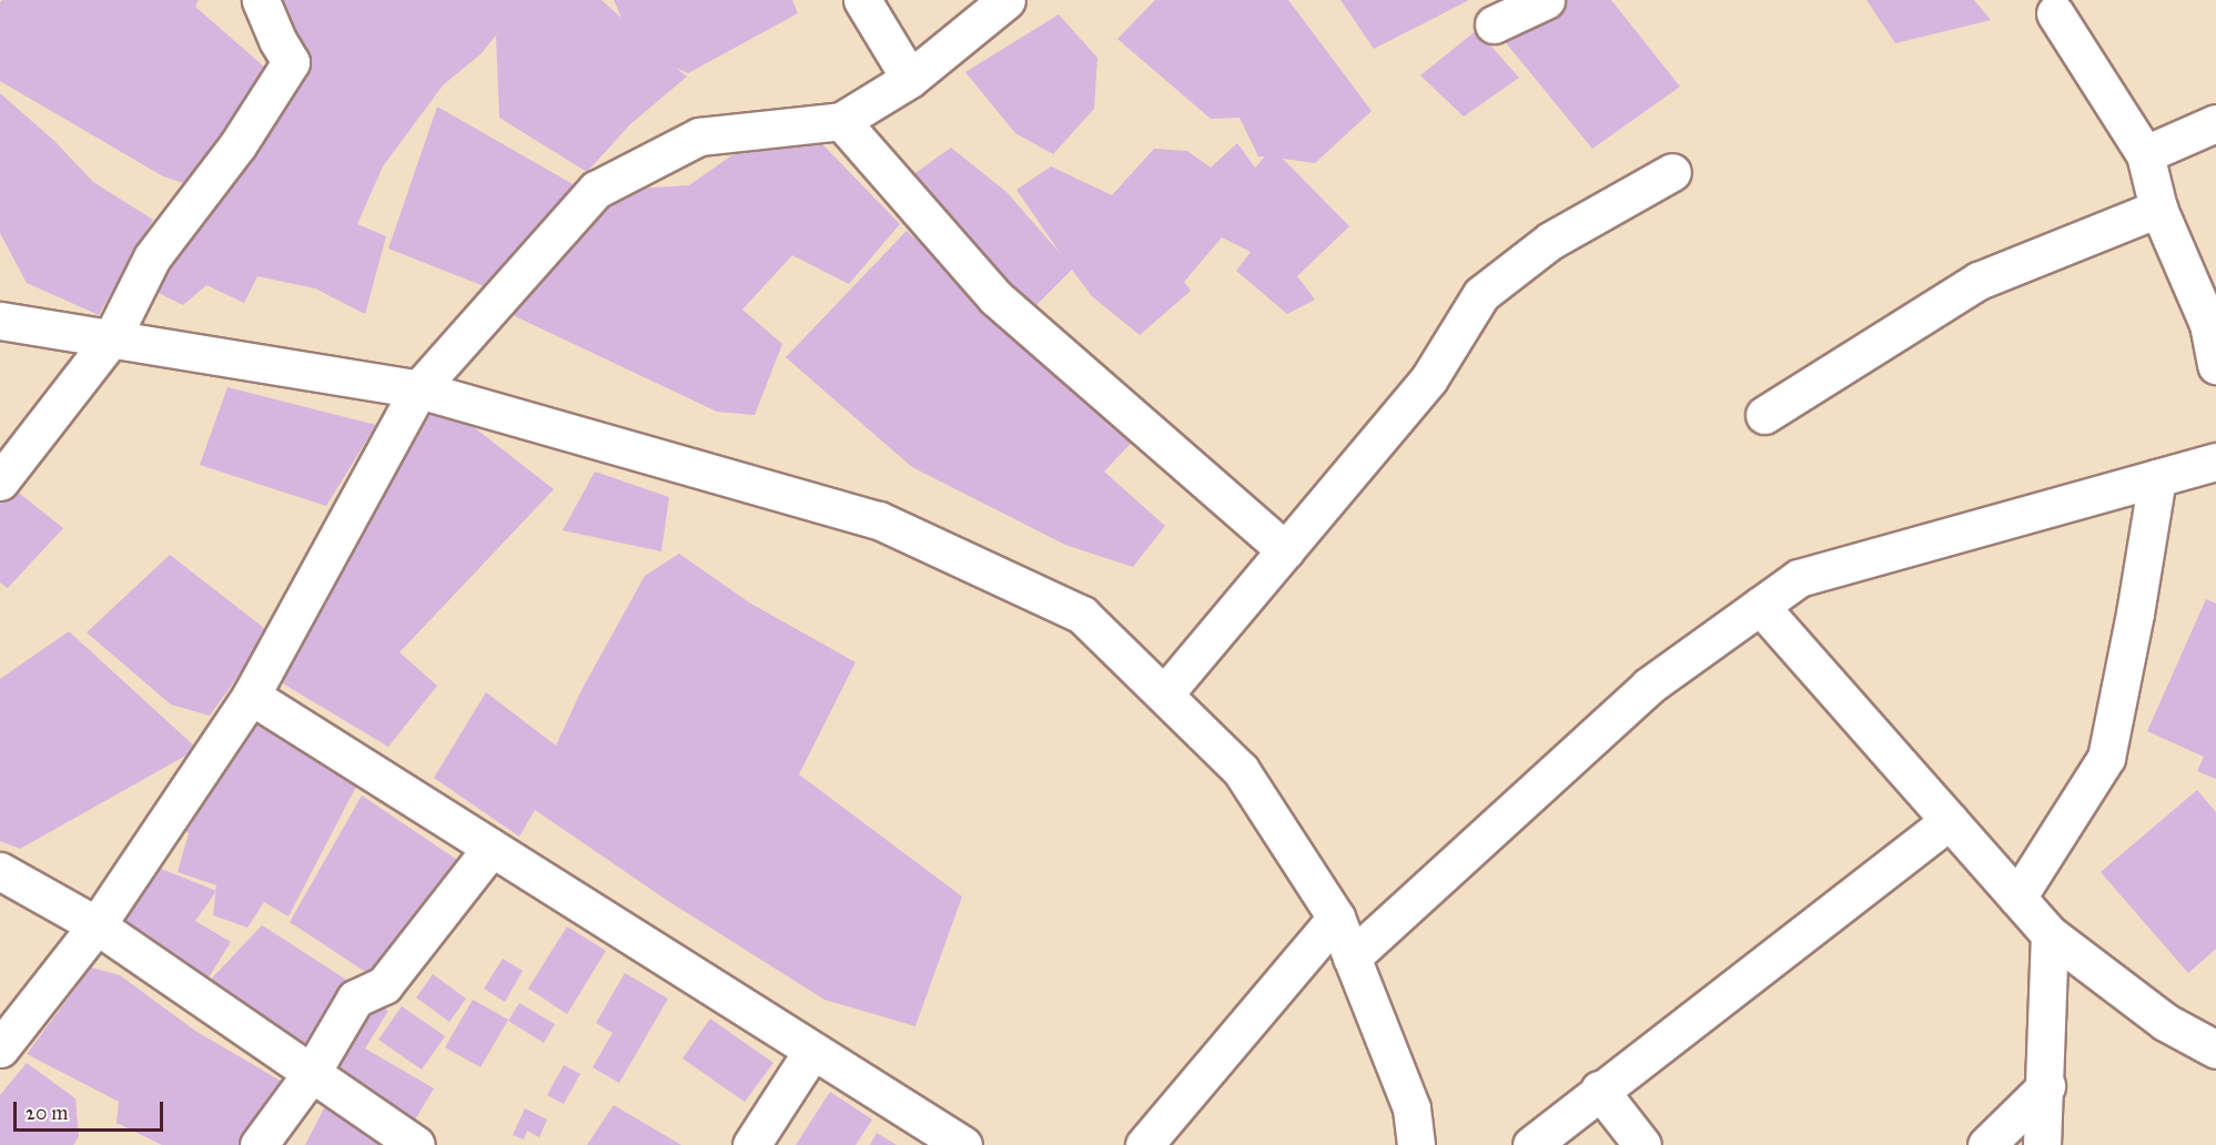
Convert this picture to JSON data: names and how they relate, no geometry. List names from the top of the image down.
{
  "scale_bar": "20 m"
}
